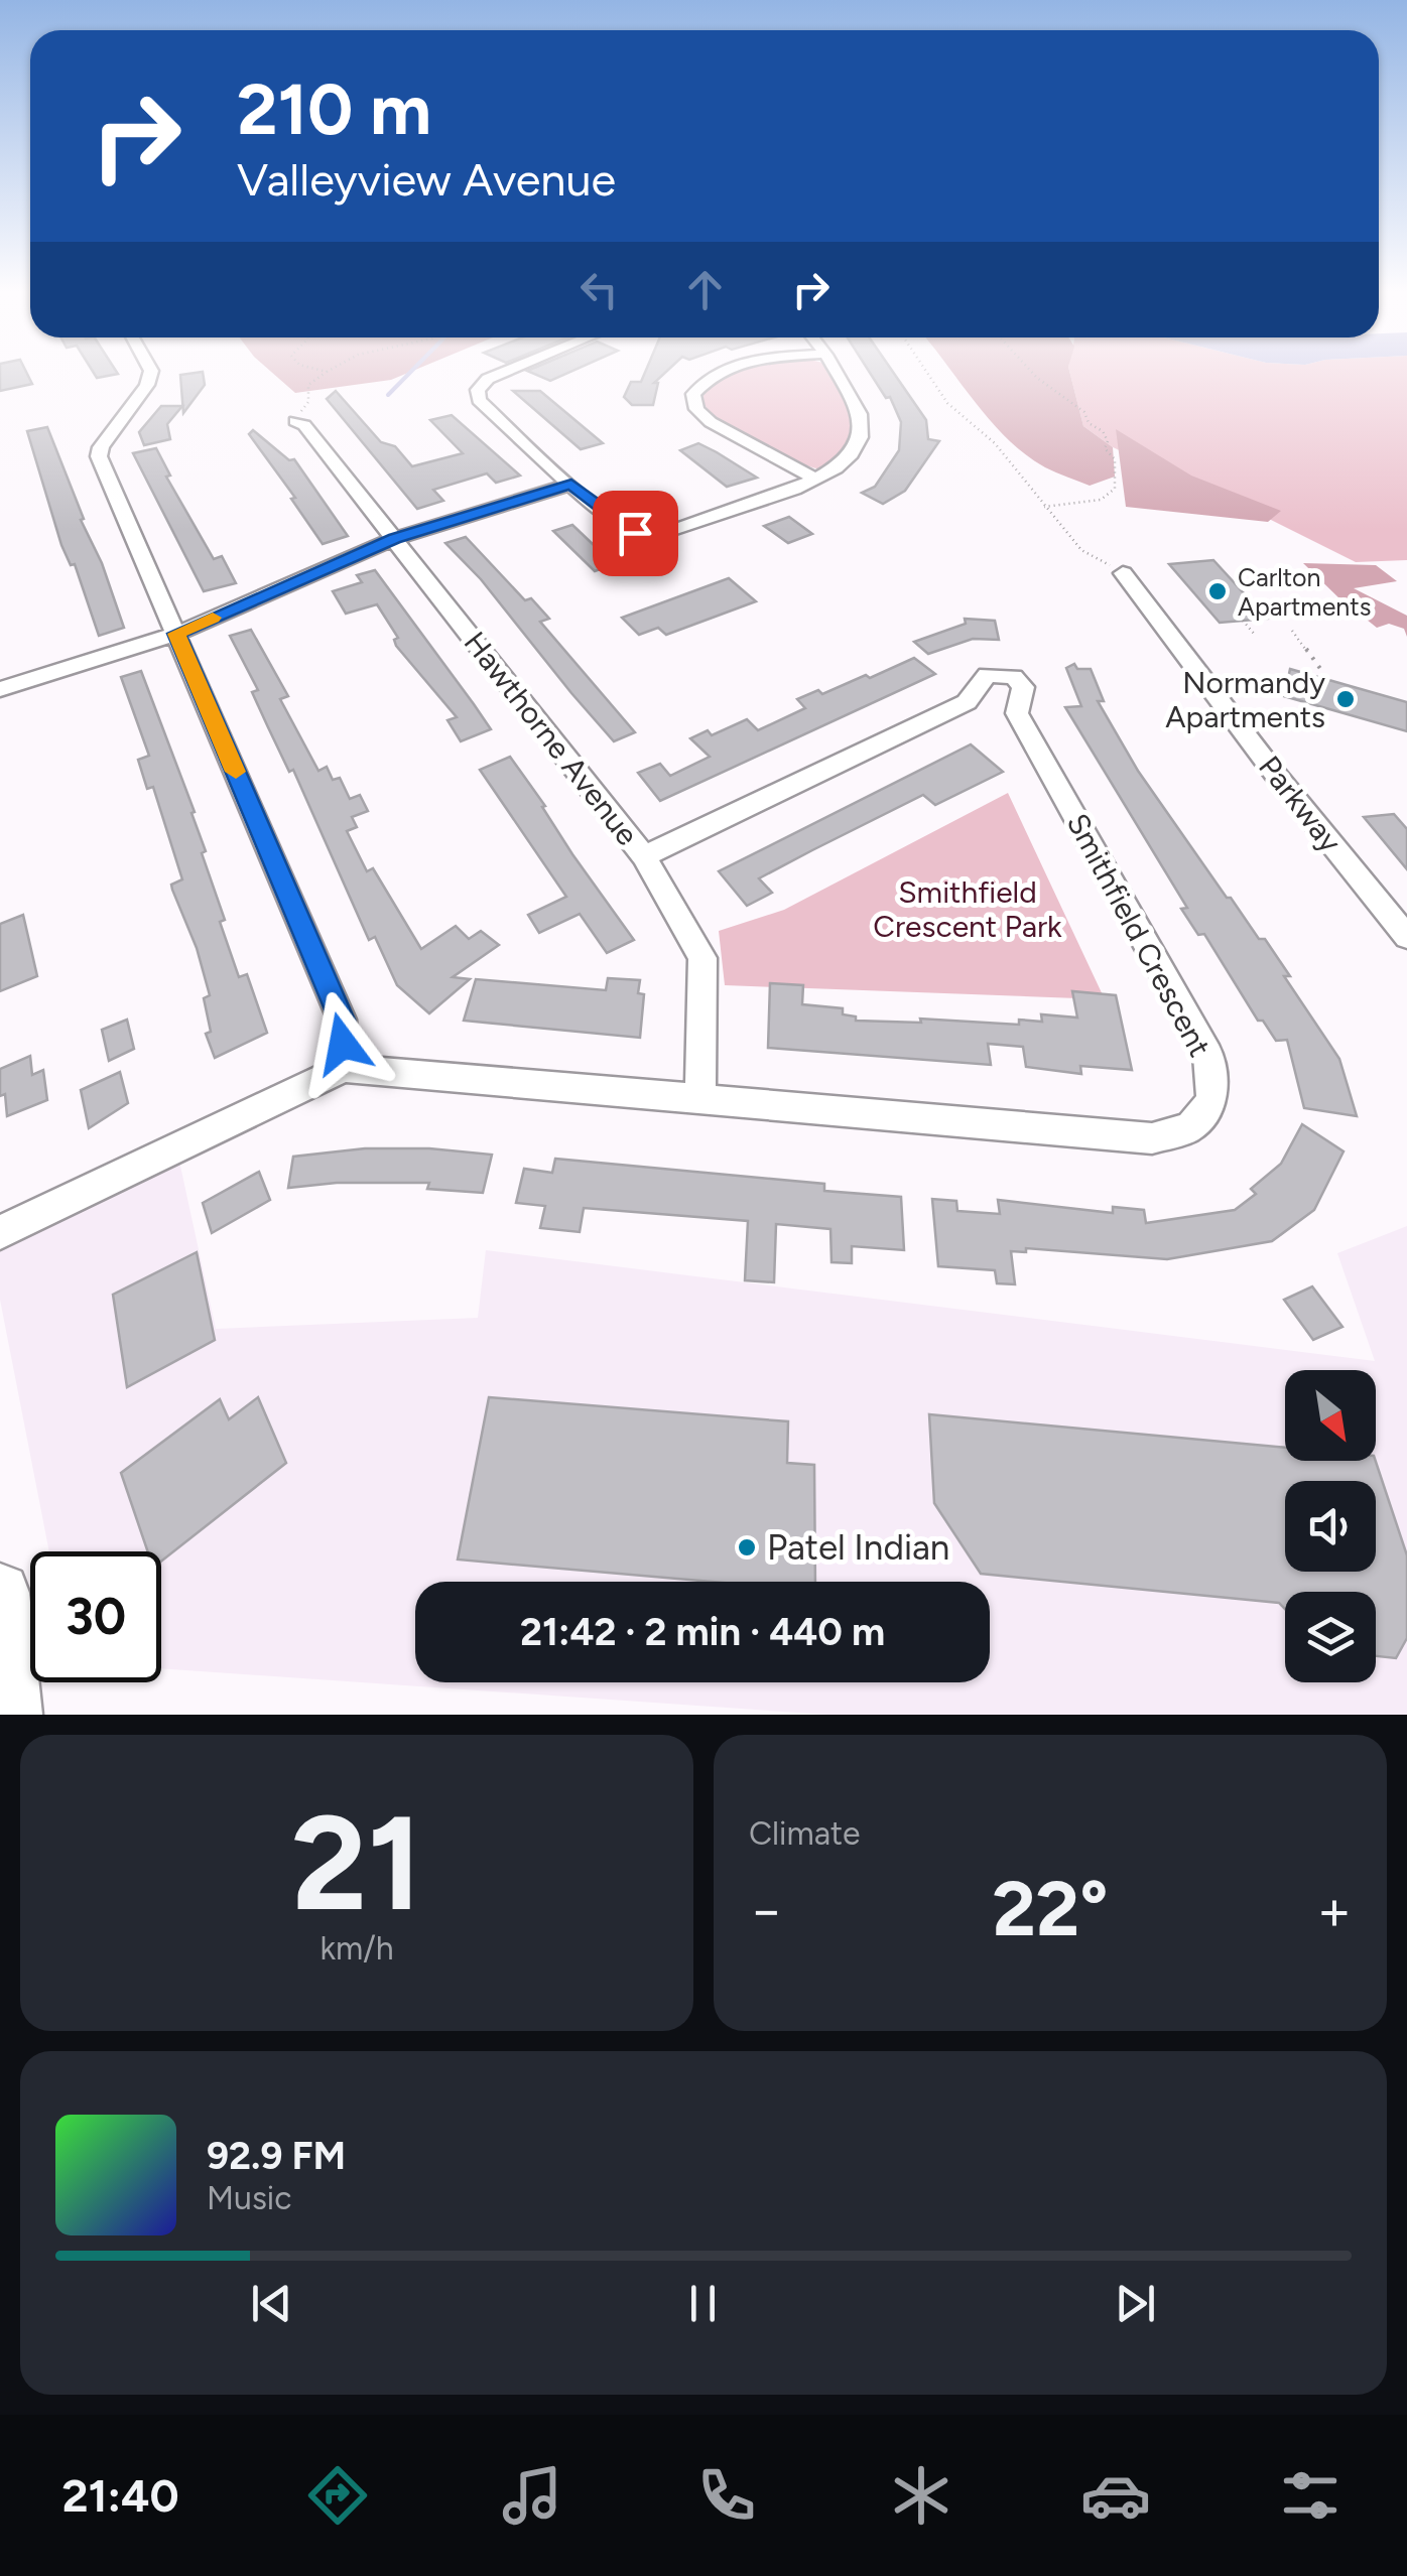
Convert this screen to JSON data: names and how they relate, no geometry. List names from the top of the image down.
{
  "streets": {
    "street": ["Hawthorne Avenue", "Parkway", "Smithfield Crescent"]
  },
  "crossings": [
    ["Hawthorne Avenue", "Smithfield Crescent"]
  ],
  "parks": ["Smithfield Crescent Park"],
  "places": ["Carlton Apartments", "Normandy Apartments", "Patel Indian"],
  "north": "bottom right",
  "page": {
    "turn": ["210 m", "Valleyview Avenue"],
    "limit": "30",
    "trip": "21:42 · 2 min · 440 m",
    "tile": [
      ["21", "km/h"],
      "Climate"
    ],
    "heat": ["−", "22°", "+"],
    "song": ["92.9 FM", "Music"],
    "tabs": "21:40"
  }
}
